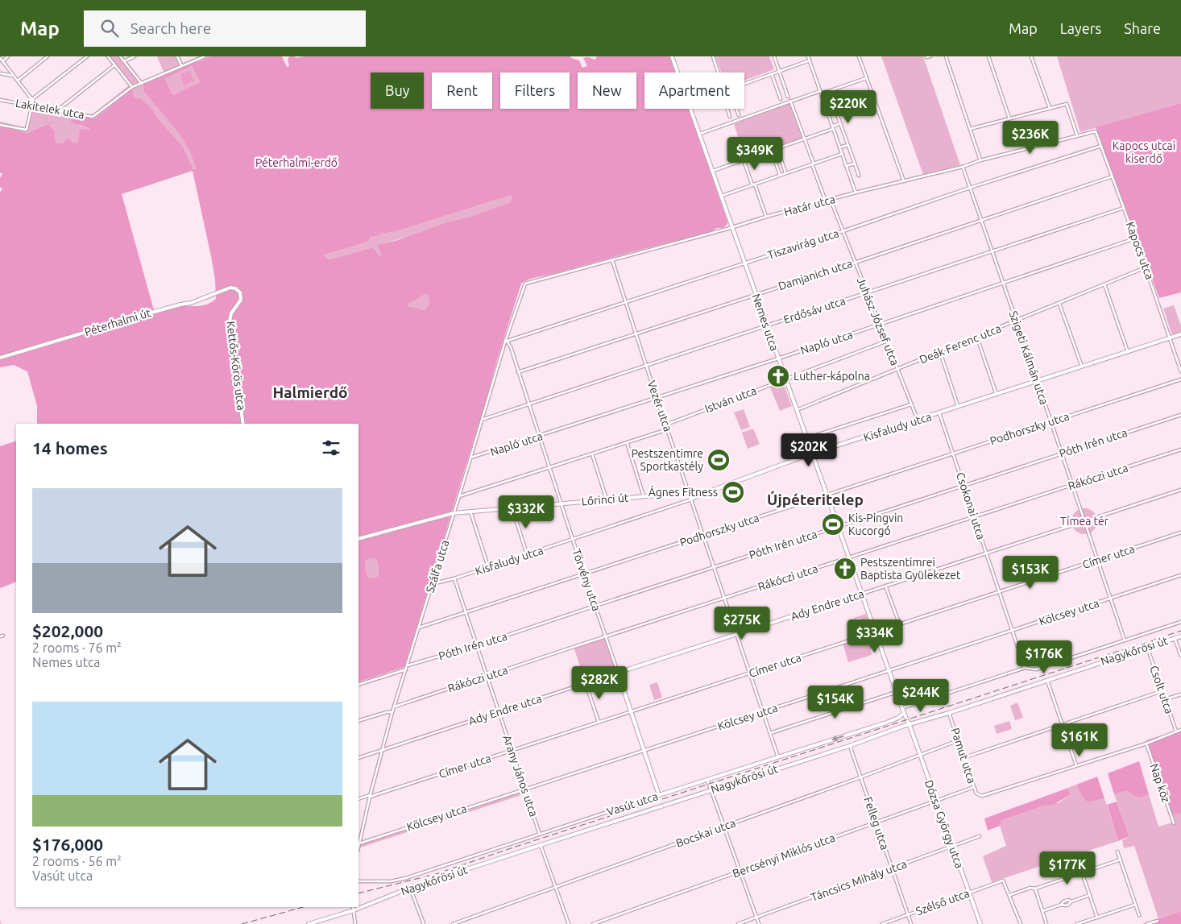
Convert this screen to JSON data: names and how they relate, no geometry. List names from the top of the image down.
{
  "streets": {
    "street": [
      "Lakitelek utca",
      "Határ utca",
      "Tiszavirág utca",
      "Kapocs utca",
      "Damjanich utca",
      "Erdősáv utca",
      "Juhász József utca",
      "Péterhalmi út",
      "Nemes utca",
      "Napló utca",
      "Deák Ferenc utca",
      "Szigeti Kálmán utca",
      "Kettős-Körös utca",
      "István utca",
      "Vezér utca",
      "Kisfaludy utca",
      "Podhorszky utca",
      "Póth Irén utca",
      "Rákóczi utca",
      "Lőrinci út",
      "Csokonai utca",
      "Címer utca",
      "Szálfa utca",
      "Törvény utca",
      "Ady Endre utca",
      "Kölcsey utca",
      "Nagykőrösi út",
      "Csolt utca",
      "Pamut utca",
      "Arany János utca",
      "Nap köz",
      "Vasút utca",
      "Felleg utca",
      "Dózsa György utca",
      "Bocskai utca",
      "Bercsényi Miklós utca",
      "Táncsics Mihály utca",
      "Szélső utca"
    ]
  },
  "crossings": [
    ["Határ utca", "Kapocs utca"],
    ["Határ utca", "Juhász József utca"],
    ["Határ utca", "Nemes utca"],
    ["Határ utca", "Szigeti Kálmán utca"],
    ["Határ utca", "Vezér utca"],
    ["Határ utca", "Szálfa utca"],
    ["Tiszavirág utca", "Kapocs utca"],
    ["Tiszavirág utca", "Juhász József utca"],
    ["Tiszavirág utca", "Nemes utca"],
    ["Tiszavirág utca", "Szigeti Kálmán utca"],
    ["Tiszavirág utca", "Vezér utca"],
    ["Tiszavirág utca", "Szálfa utca"],
    ["Tiszavirág utca", "Törvény utca"],
    ["Kapocs utca", "Damjanich utca"],
    ["Kapocs utca", "Erdősáv utca"],
    ["Kapocs utca", "Napló utca"],
    ["Kapocs utca", "Deák Ferenc utca"],
    ["Kapocs utca", "Kisfaludy utca"],
    ["Damjanich utca", "Juhász József utca"],
    ["Damjanich utca", "Nemes utca"],
    ["Damjanich utca", "Szigeti Kálmán utca"],
    ["Damjanich utca", "Vezér utca"],
    ["Damjanich utca", "Törvény utca"],
    ["Erdősáv utca", "Juhász József utca"],
    ["Erdősáv utca", "Nemes utca"],
    ["Erdősáv utca", "Szigeti Kálmán utca"],
    ["Erdősáv utca", "Vezér utca"],
    ["Erdősáv utca", "Szálfa utca"],
    ["Erdősáv utca", "Törvény utca"],
    ["Juhász József utca", "Napló utca"],
    ["Juhász József utca", "Deák Ferenc utca"],
    ["Juhász József utca", "István utca"],
    ["Juhász József utca", "Kisfaludy utca"],
    ["Péterhalmi út", "Kettős-Körös utca"],
    ["Nemes utca", "Napló utca"],
    ["Nemes utca", "Deák Ferenc utca"],
    ["Nemes utca", "István utca"],
    ["Nemes utca", "Kisfaludy utca"],
    ["Nemes utca", "Podhorszky utca"],
    ["Nemes utca", "Póth Irén utca"],
    ["Nemes utca", "Rákóczi utca"],
    ["Nemes utca", "Címer utca"],
    ["Nemes utca", "Ady Endre utca"],
    ["Nemes utca", "Kölcsey utca"],
    ["Nemes utca", "Nagykőrösi út"],
    ["Nemes utca", "Vasút utca"],
    ["Nemes utca", "Dózsa György utca"],
    ["Napló utca", "Szigeti Kálmán utca"],
    ["Napló utca", "Vezér utca"],
    ["Napló utca", "Szálfa utca"],
    ["Napló utca", "Törvény utca"],
    ["Deák Ferenc utca", "Szigeti Kálmán utca"],
    ["Szigeti Kálmán utca", "Kisfaludy utca"],
    ["Szigeti Kálmán utca", "Podhorszky utca"],
    ["Szigeti Kálmán utca", "Póth Irén utca"],
    ["Szigeti Kálmán utca", "Rákóczi utca"],
    ["Szigeti Kálmán utca", "Címer utca"],
    ["Szigeti Kálmán utca", "Ady Endre utca"],
    ["Szigeti Kálmán utca", "Kölcsey utca"],
    ["István utca", "Vezér utca"],
    ["Vezér utca", "Kisfaludy utca"],
    ["Vezér utca", "Podhorszky utca"],
    ["Vezér utca", "Póth Irén utca"],
    ["Vezér utca", "Rákóczi utca"],
    ["Vezér utca", "Lőrinci út"],
    ["Vezér utca", "Címer utca"],
    ["Vezér utca", "Ady Endre utca"],
    ["Vezér utca", "Kölcsey utca"],
    ["Vezér utca", "Vasút utca"],
    ["Kisfaludy utca", "Lőrinci út"],
    ["Kisfaludy utca", "Csokonai utca"],
    ["Kisfaludy utca", "Szálfa utca"],
    ["Kisfaludy utca", "Törvény utca"],
    ["Kisfaludy utca", "Arany János utca"],
    ["Podhorszky utca", "Csokonai utca"],
    ["Podhorszky utca", "Szálfa utca"],
    ["Podhorszky utca", "Törvény utca"],
    ["Podhorszky utca", "Arany János utca"],
    ["Póth Irén utca", "Csokonai utca"],
    ["Póth Irén utca", "Szálfa utca"],
    ["Póth Irén utca", "Törvény utca"],
    ["Póth Irén utca", "Arany János utca"],
    ["Rákóczi utca", "Csokonai utca"],
    ["Rákóczi utca", "Szálfa utca"],
    ["Rákóczi utca", "Törvény utca"],
    ["Rákóczi utca", "Arany János utca"],
    ["Lőrinci út", "Szálfa utca"],
    ["Lőrinci út", "Törvény utca"],
    ["Csokonai utca", "Címer utca"],
    ["Csokonai utca", "Ady Endre utca"],
    ["Csokonai utca", "Kölcsey utca"],
    ["Címer utca", "Szálfa utca"],
    ["Címer utca", "Törvény utca"],
    ["Címer utca", "Arany János utca"],
    ["Szálfa utca", "Törvény utca"],
    ["Szálfa utca", "Ady Endre utca"],
    ["Szálfa utca", "Kölcsey utca"],
    ["Törvény utca", "Ady Endre utca"],
    ["Törvény utca", "Kölcsey utca"],
    ["Törvény utca", "Vasút utca"],
    ["Ady Endre utca", "Arany János utca"],
    ["Kölcsey utca", "Arany János utca"],
    ["Nagykőrösi út", "Csolt utca"],
    ["Nagykőrösi út", "Pamut utca"],
    ["Nagykőrösi út", "Felleg utca"],
    ["Nagykőrösi út", "Dózsa György utca"],
    ["Pamut utca", "Bocskai utca"],
    ["Pamut utca", "Bercsényi Miklós utca"],
    ["Arany János utca", "Vasút utca"],
    ["Felleg utca", "Bocskai utca"],
    ["Felleg utca", "Bercsényi Miklós utca"],
    ["Felleg utca", "Táncsics Mihály utca"],
    ["Felleg utca", "Szélső utca"],
    ["Dózsa György utca", "Bocskai utca"],
    ["Dózsa György utca", "Bercsényi Miklós utca"],
    ["Dózsa György utca", "Táncsics Mihály utca"],
    ["Dózsa György utca", "Szélső utca"]
  ],
  "districts": ["Halmierdő", "Újpéteritelep"],
  "parks": ["Kapocs utcai kiserdő", "Péterhalmi-erdő", "Tímea tér"],
  "places": {
    "church": ["Luther-kápolna", "Pestszentimrei Baptista Gyülekezet"],
    "sports": ["Pestszentimre Sportkastély", "Ágnes Fitness", "Kis-Pingvin Kucorgó"]
  },
  "page": {
    "header": "Map",
    "search": "Search here",
    "nav": ["Map", "Layers", "Share"],
    "chip": [
      "Buy",
      "Rent",
      "Filters",
      "New",
      "Apartment"
    ],
    "price": [
      "$220K",
      "$236K",
      "$349K",
      "$202K",
      "$332K",
      "$153K",
      "$275K",
      "$334K",
      "$176K",
      "$282K",
      "$244K",
      "$154K",
      "$161K",
      "$177K"
    ],
    "heading": "14 homes",
    "list": [
      {
        "name": "$202,000",
        "note": "2 rooms · 76 m² · Nemes utca"
      },
      {
        "name": "$176,000",
        "note": "2 rooms · 56 m² · Vasút utca"
      }
    ]
  }
}
